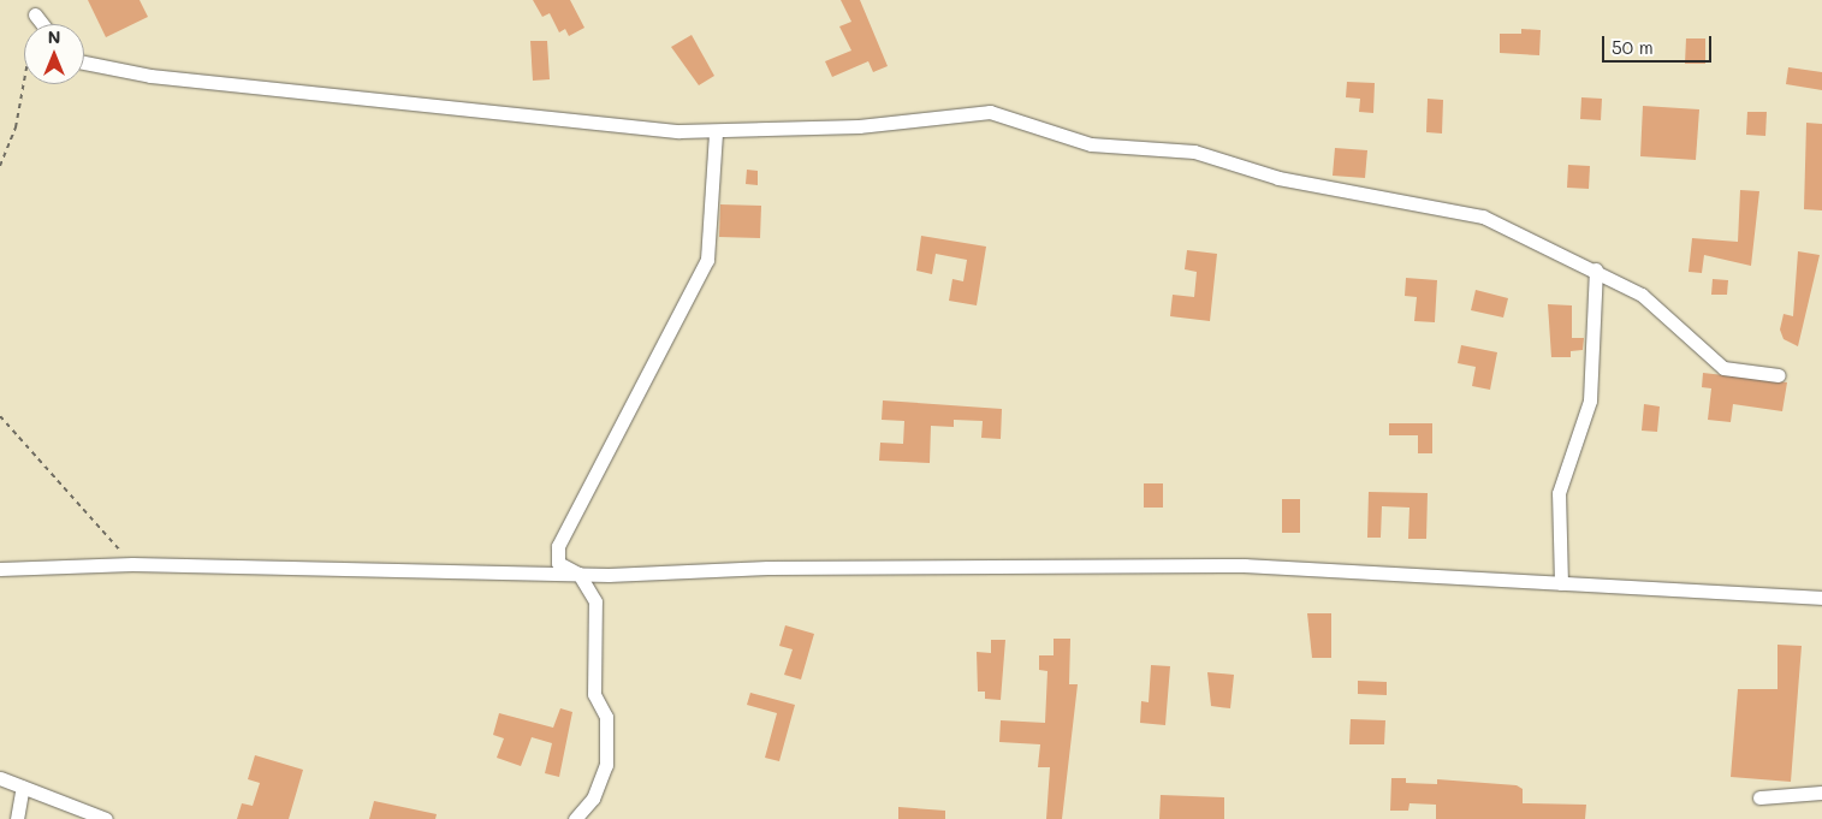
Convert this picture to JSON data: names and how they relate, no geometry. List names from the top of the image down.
{
  "scale_bar": "50 m",
  "north": "top"
}
